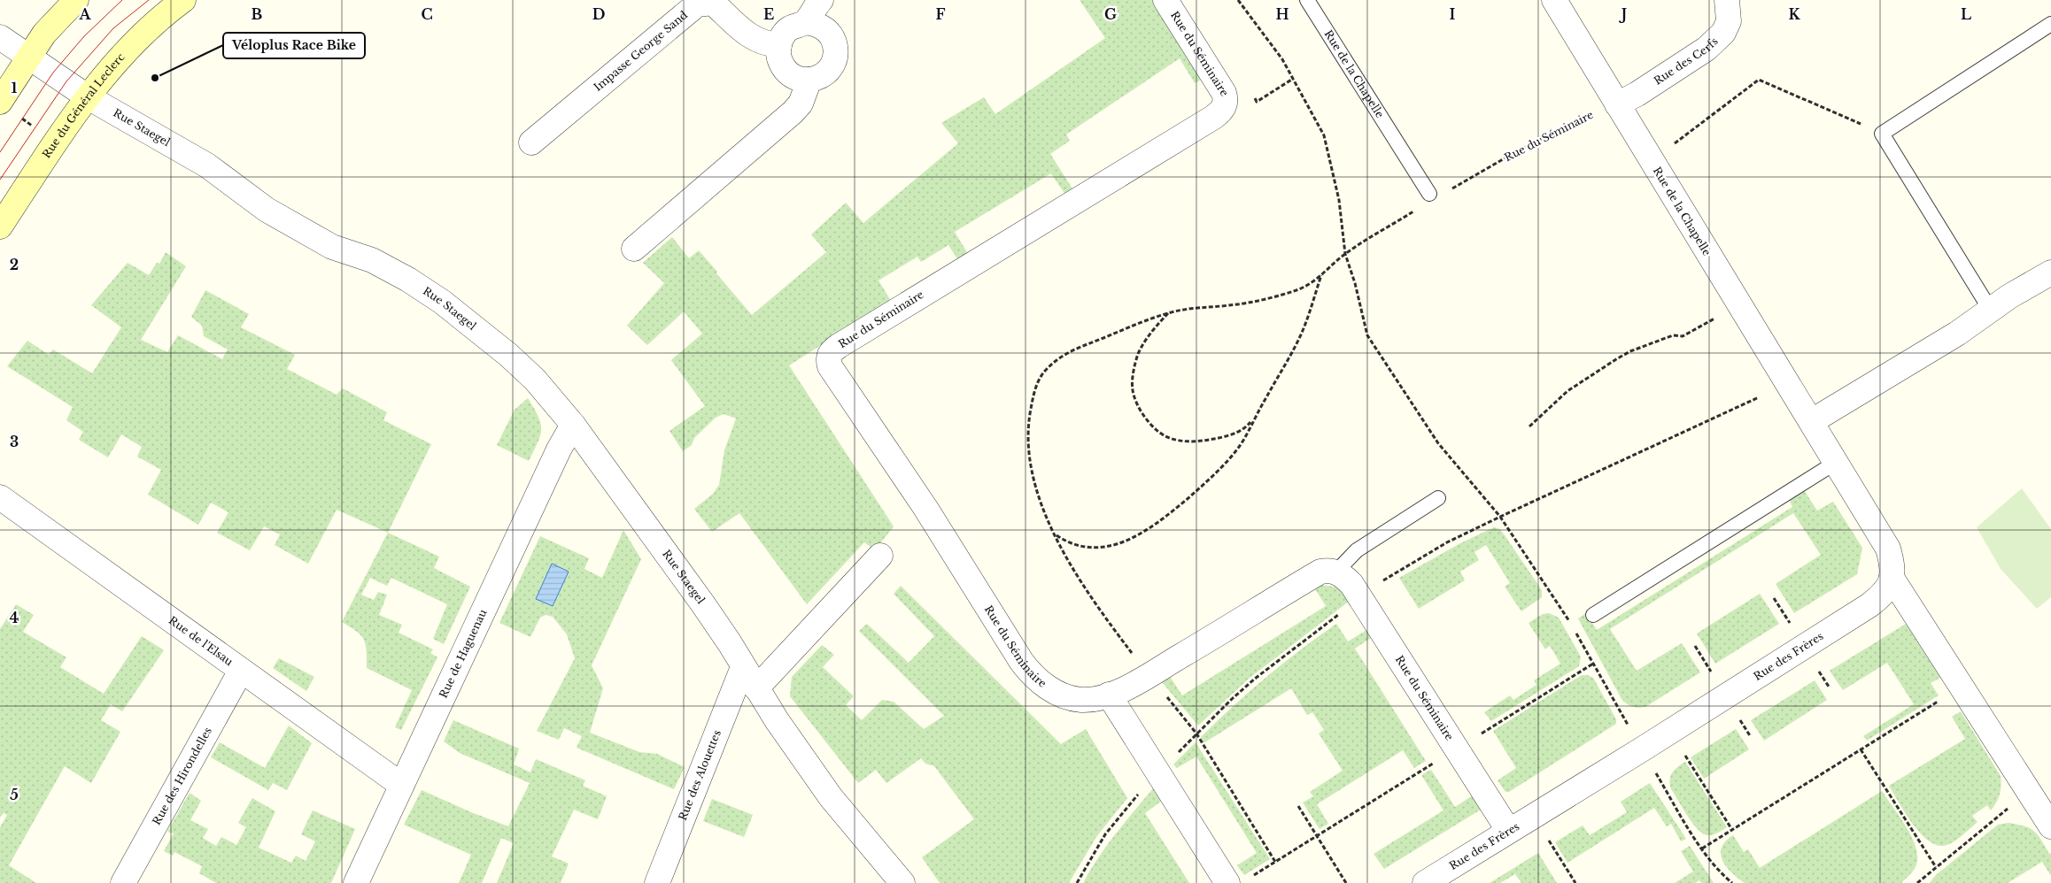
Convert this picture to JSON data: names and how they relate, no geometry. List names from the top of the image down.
{
  "streets": {
    "main road": ["Rue du Général Leclerc"],
    "street": [
      "Impasse George Sand",
      "Rue du Séminaire",
      "Rue des Cerfs",
      "Rue de la Chapelle",
      "Rue Staegel",
      "Rue de l'Elsau",
      "Rue de Haguenau",
      "Rue des Frères",
      "Rue des Alouettes",
      "Rue des Hirondelles"
    ]
  },
  "crossings": [
    ["Rue du Séminaire", "Rue des Cerfs"],
    ["Rue du Séminaire", "Rue de la Chapelle"],
    ["Rue du Séminaire", "Rue des Frères"],
    ["Rue des Cerfs", "Rue de la Chapelle"],
    ["Rue de la Chapelle", "Rue des Frères"],
    ["Rue du Général Leclerc", "Rue Staegel"],
    ["Rue Staegel", "Rue de Haguenau"],
    ["Rue Staegel", "Rue des Alouettes"],
    ["Rue de l'Elsau", "Rue de Haguenau"],
    ["Rue de l'Elsau", "Rue des Hirondelles"]
  ],
  "places": ["Véloplus Race Bike"],
  "grid": {
    "columns": [
      "A",
      "B",
      "C",
      "D",
      "E",
      "F",
      "G",
      "H",
      "I",
      "J",
      "K",
      "L"
    ],
    "rows": [
      "1",
      "2",
      "3",
      "4",
      "5"
    ]
  }
}
